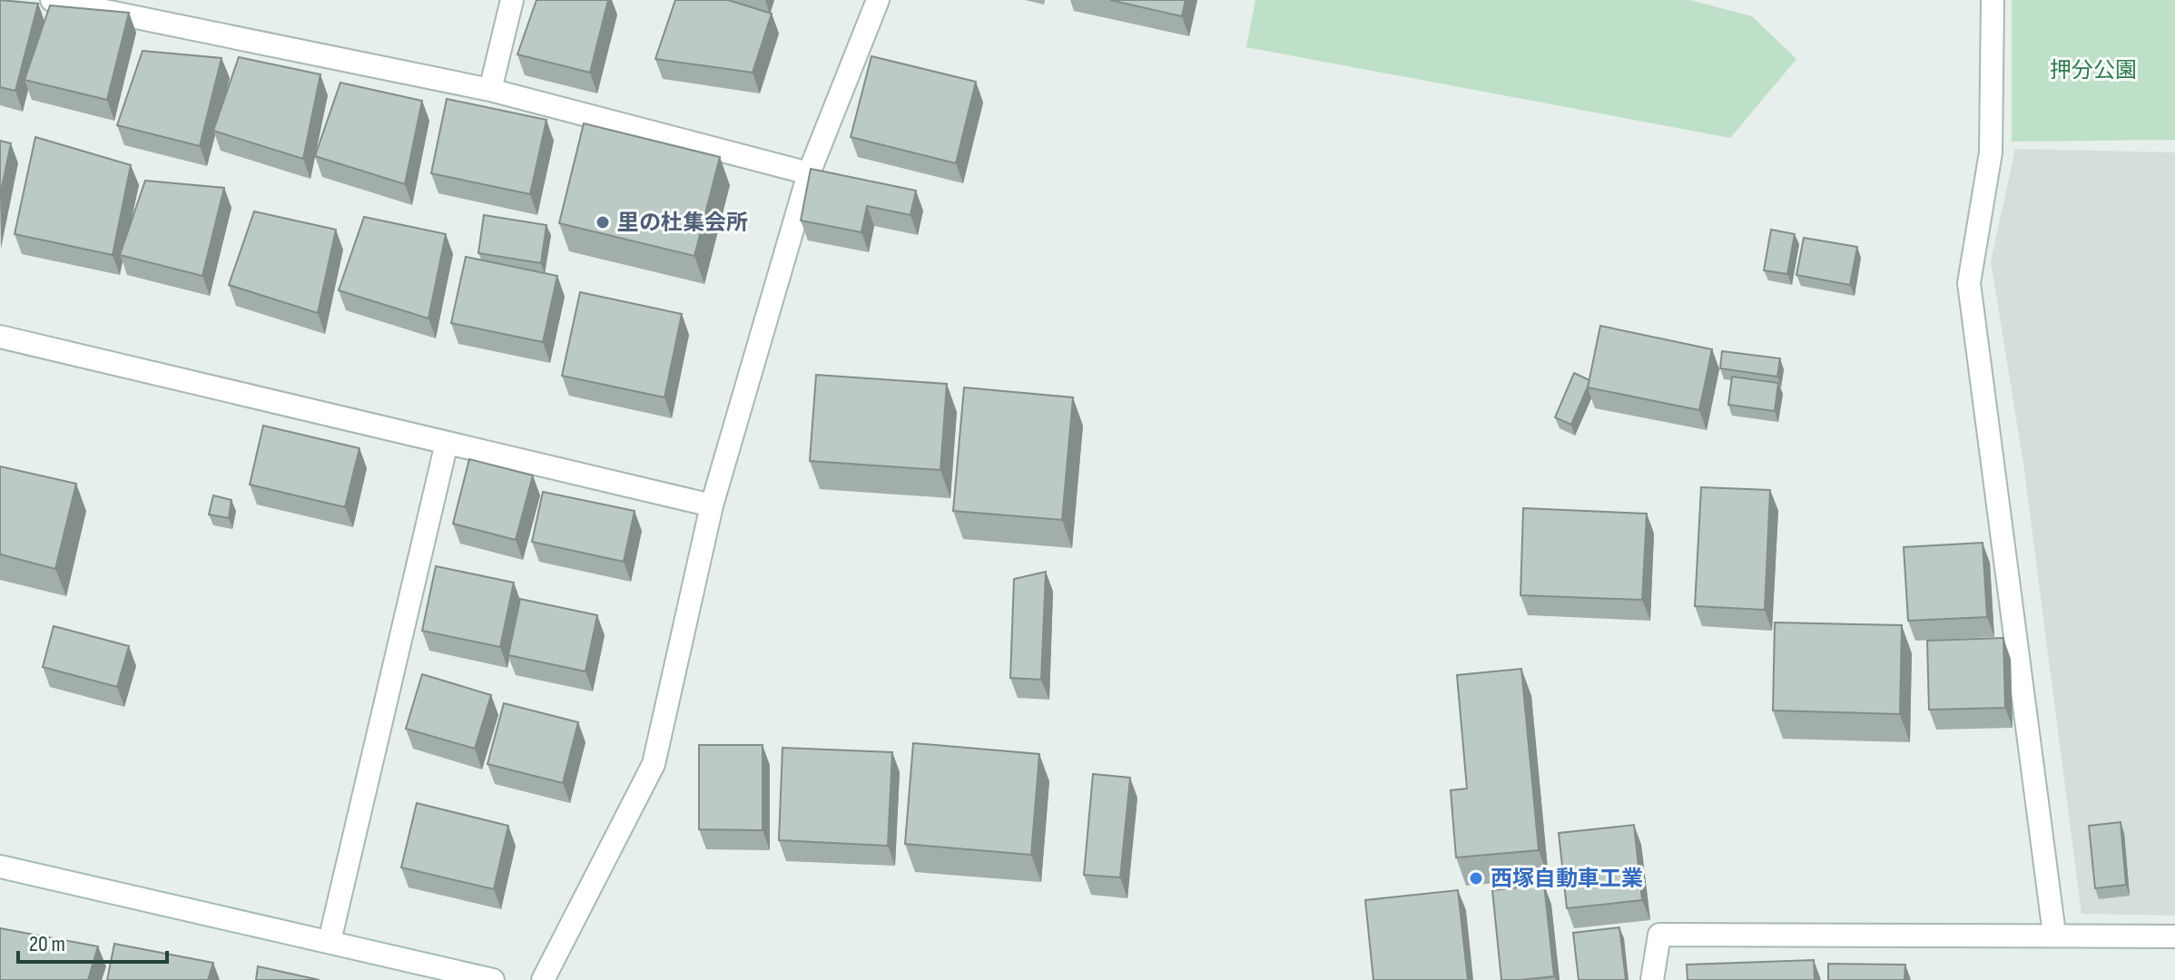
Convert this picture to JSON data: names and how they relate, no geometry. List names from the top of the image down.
{
  "parks": ["押分公園"],
  "places": ["里の杜集会所", "西塚自動車工業"],
  "scale_bar": "20 m"
}
